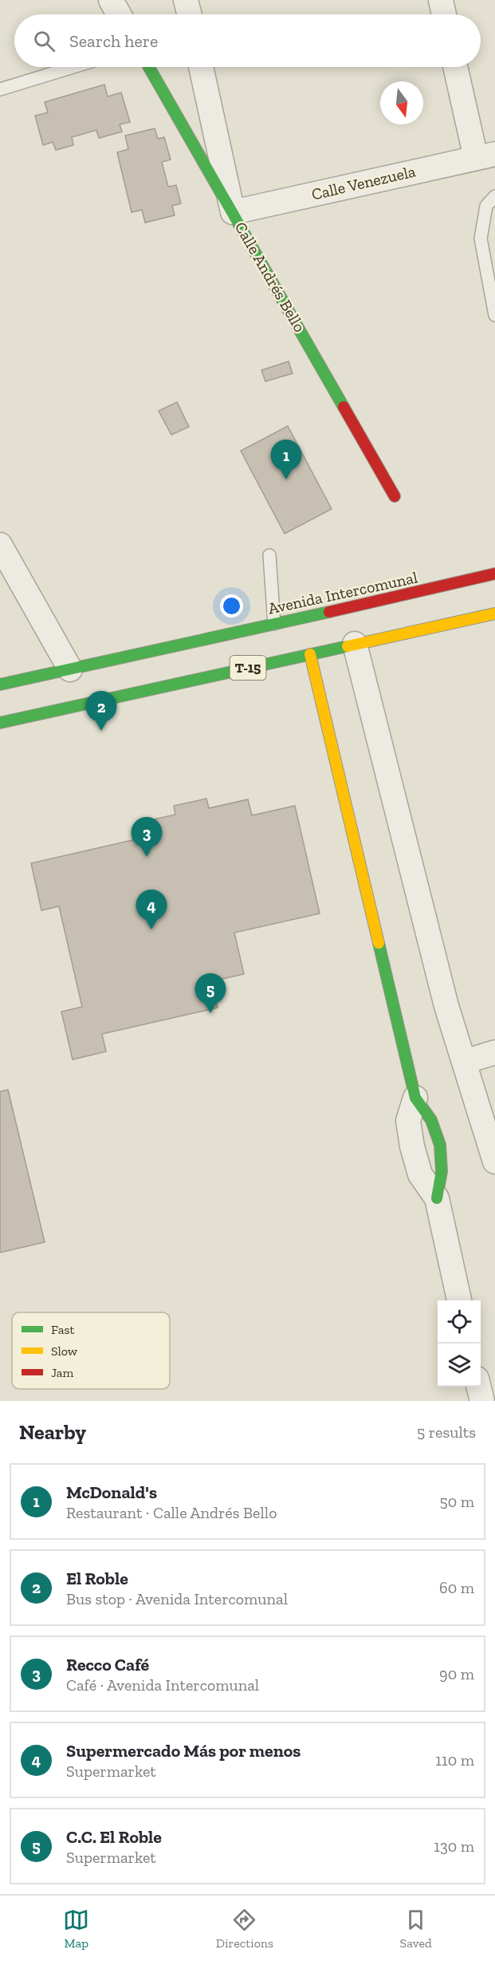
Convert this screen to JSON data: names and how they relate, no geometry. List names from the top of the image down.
{
  "streets": {
    "main road": ["Calle Andrés Bello", "Avenida Intercomunal", "T-15"],
    "street": ["Calle Venezuela"]
  },
  "crossings": [
    ["Calle Venezuela", "Calle Andrés Bello"]
  ],
  "legend": ["Fast", "Slow", "Jam"],
  "north": "bottom",
  "page": {
    "search": "Search here",
    "pins": [
      "1",
      "2",
      "3",
      "4",
      "5"
    ],
    "heading": ["Nearby", "5 results"],
    "list": [
      {
        "mark": "1",
        "name": "McDonald's",
        "note": "Restaurant · Calle Andrés Bello",
        "value": "50 m"
      },
      {
        "mark": "2",
        "name": "El Roble",
        "note": "Bus stop · Avenida Intercomunal",
        "value": "60 m"
      },
      {
        "mark": "3",
        "name": "Recco Café",
        "note": "Café · Avenida Intercomunal",
        "value": "90 m"
      },
      {
        "mark": "4",
        "name": "Supermercado Más por menos",
        "note": "Supermarket",
        "value": "110 m"
      },
      {
        "mark": "5",
        "name": "C.C. El Roble",
        "note": "Supermarket",
        "value": "130 m"
      }
    ],
    "nav": ["Map", "Directions", "Saved"]
  }
}
